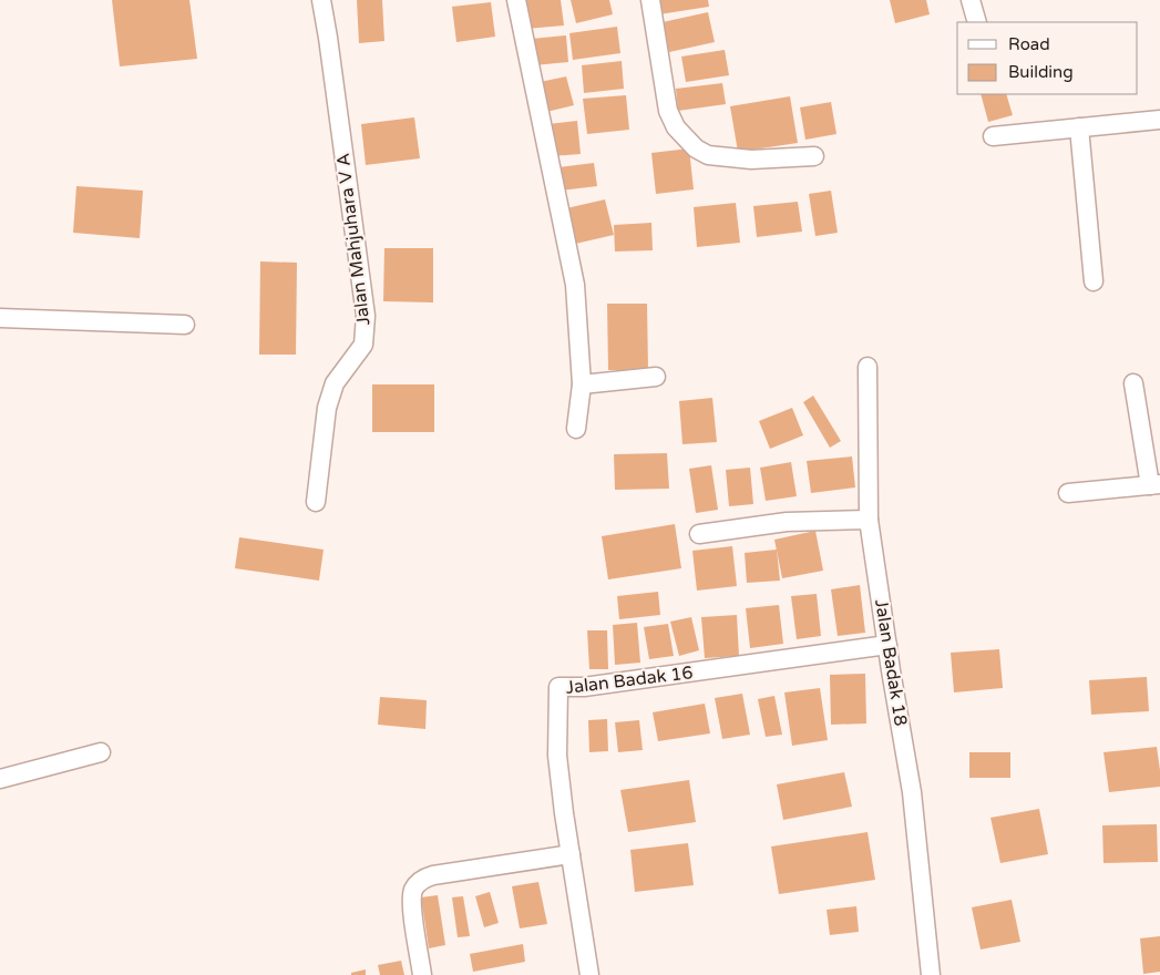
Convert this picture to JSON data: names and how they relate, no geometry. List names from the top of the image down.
{
  "streets": {
    "street": ["Jalan Mahjuhara V A", "Jalan Badak 18", "Jalan Badak 16"]
  },
  "crossings": [
    ["Jalan Badak 18", "Jalan Badak 16"]
  ],
  "legend": ["Road", "Building"]
}
